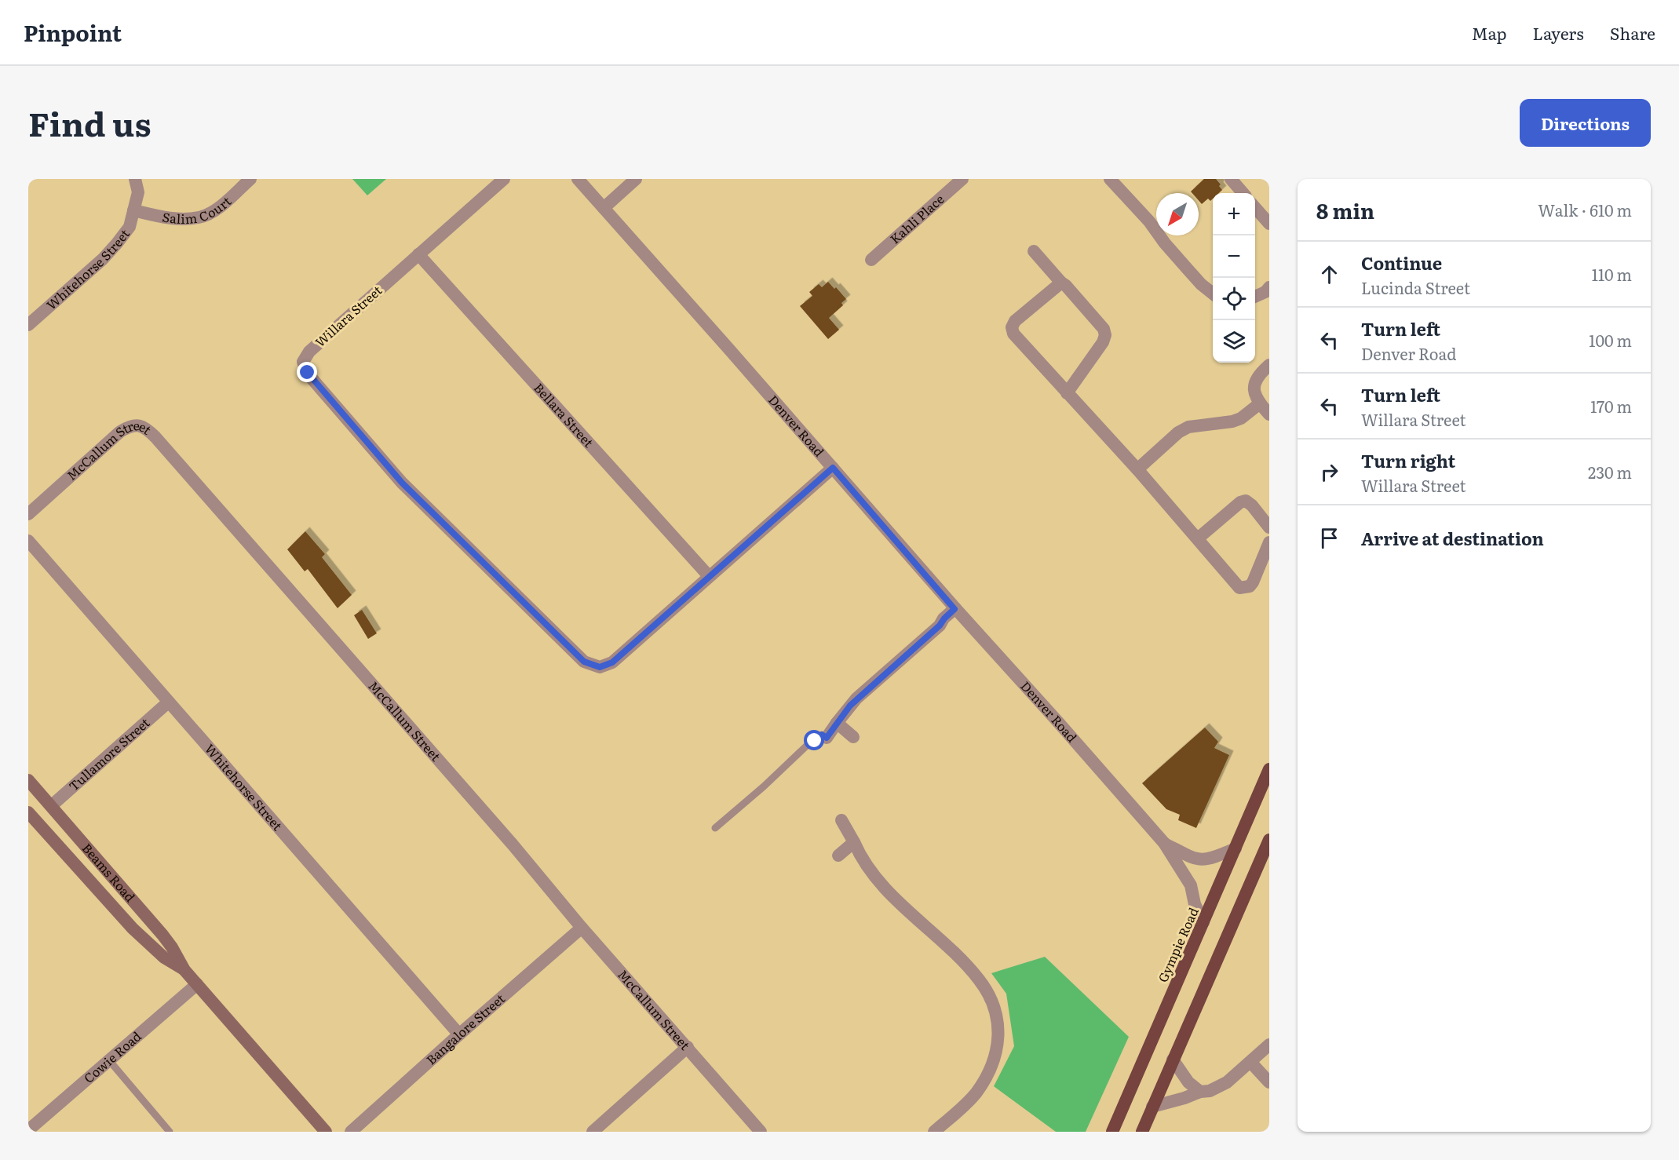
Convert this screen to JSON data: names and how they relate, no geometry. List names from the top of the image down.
{
  "streets": {
    "highway": ["Gympie Road"],
    "main road": ["Beams Road"],
    "street": [
      "Salim Court",
      "Kahli Place",
      "Whitehorse Street",
      "Willara Street",
      "Bellara Street",
      "Denver Road",
      "McCallum Street",
      "Tullamore Street",
      "Bangalore Street",
      "Cowie Road"
    ]
  },
  "crossings": [
    ["Salim Court", "Whitehorse Street"],
    ["Whitehorse Street", "Tullamore Street"],
    ["Whitehorse Street", "Bangalore Street"],
    ["Willara Street", "Bellara Street"],
    ["Willara Street", "Denver Road"],
    ["Denver Road", "Gympie Road"],
    ["McCallum Street", "Bangalore Street"],
    ["Tullamore Street", "Beams Road"],
    ["Beams Road", "Cowie Road"]
  ],
  "north": "bottom left",
  "page": {
    "header": "Pinpoint",
    "nav": ["Map", "Layers", "Share"],
    "title": "Find us",
    "buttons": "Directions",
    "heading": ["8 min", "Walk · 610 m"],
    "map_buttons": ["+", "−"],
    "list": [
      ["Continue", "Lucinda Street", "110 m"],
      ["Turn left", "Denver Road", "100 m"],
      ["Turn left", "Willara Street", "170 m"],
      ["Turn right", "Willara Street", "230 m"],
      "Arrive at destination"
    ]
  }
}
